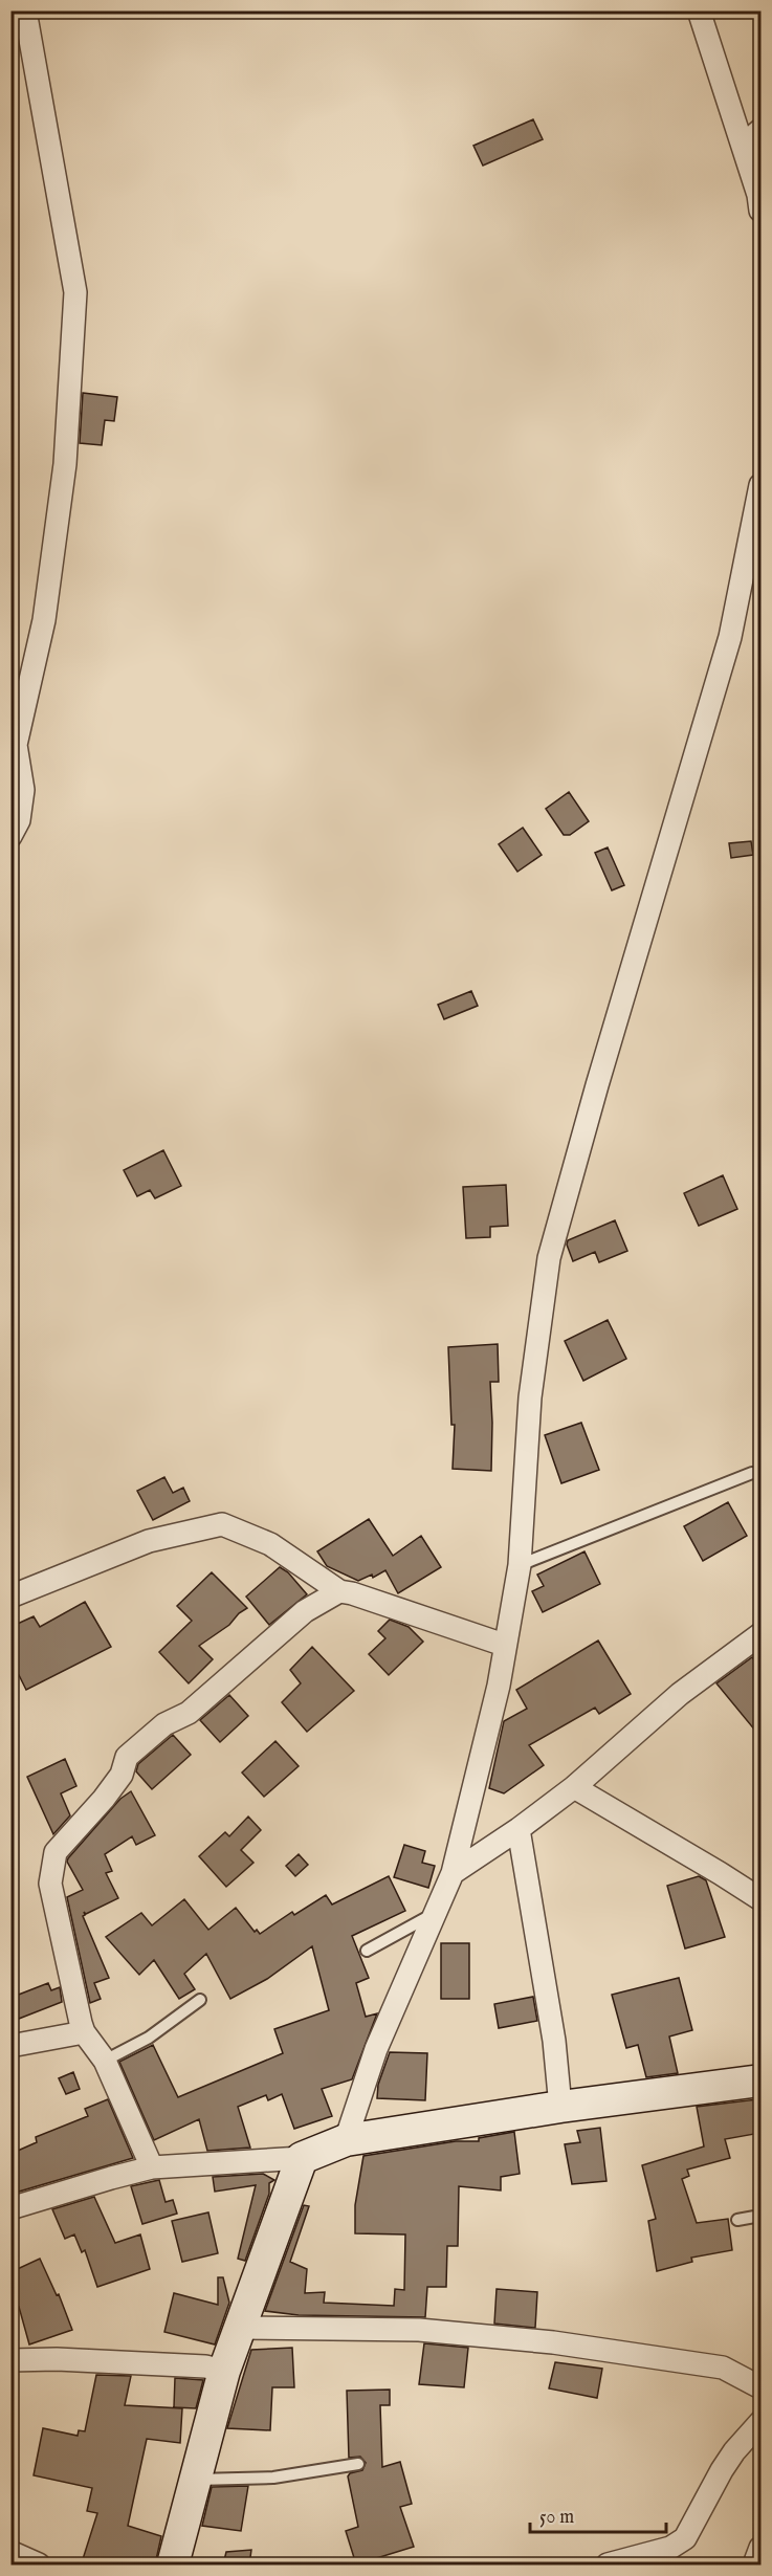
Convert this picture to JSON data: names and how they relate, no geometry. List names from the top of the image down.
{
  "scale_bar": "50 m"
}
